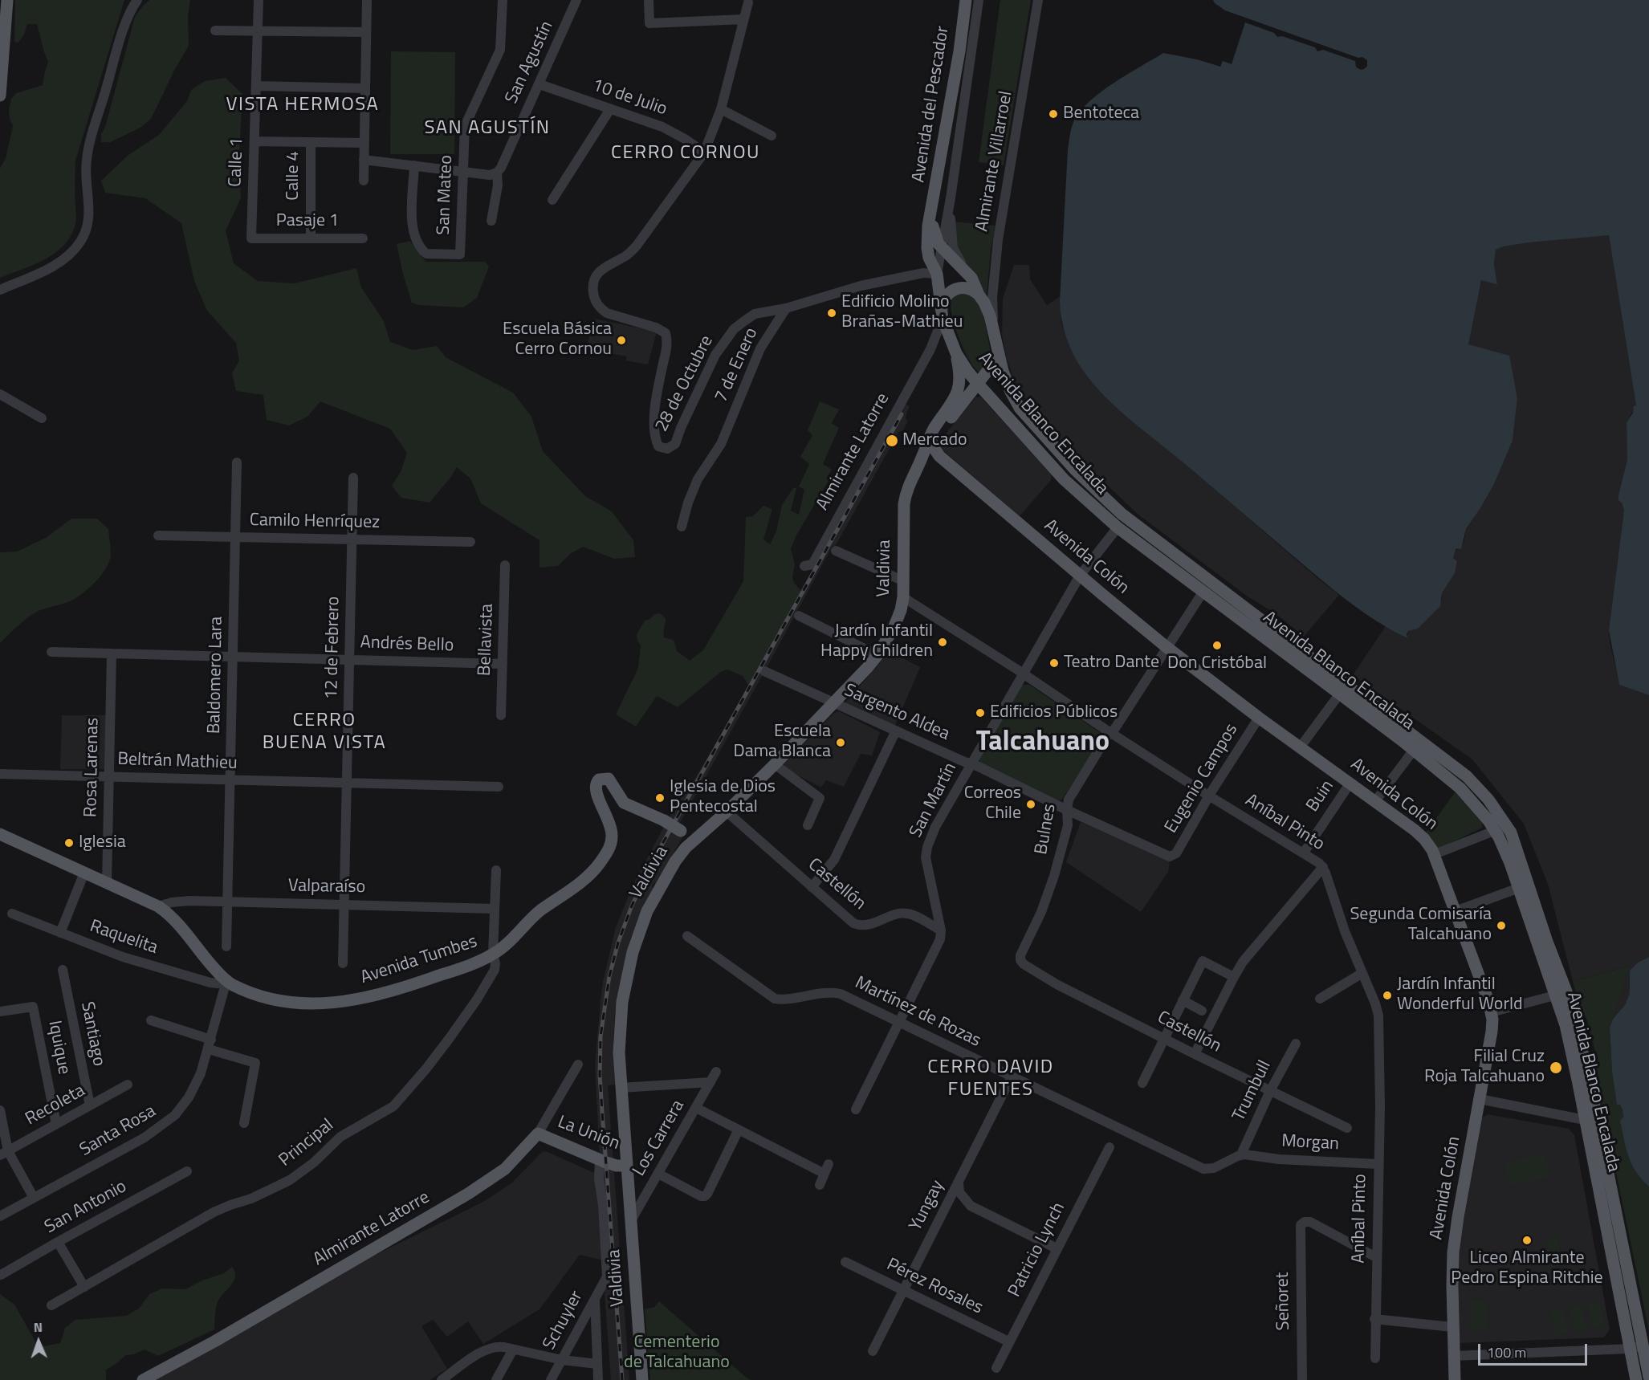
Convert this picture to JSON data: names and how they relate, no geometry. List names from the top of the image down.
{
  "streets": {
    "main road": [
      "Avenida del Pescador",
      "Avenida Blanco Encalada",
      "Almirante Latorre",
      "Avenida Colón",
      "Valdivia",
      "Avenida Tumbes",
      "La Unión"
    ],
    "street": [
      "San Agustín",
      "10 de Julio",
      "Almirante Villarroel",
      "Calle 1",
      "Calle 4",
      "San Mateo",
      "Pasaje 1",
      "7 de Enero",
      "28 de Octubre",
      "Camilo Henríquez",
      "Bellavista",
      "Andrés Bello",
      "12 de Febrero",
      "Baldomero Lara",
      "Sargento Aldea",
      "Beltrán Mathieu",
      "Rosa Larenas",
      "Eugenio Campos",
      "Buin",
      "San Martín",
      "Aníbal Pinto",
      "Bulnes",
      "Castellón",
      "Valparaíso",
      "Raquelita",
      "Martínez de Rozas",
      "Santiago",
      "Iquique",
      "Trumbull",
      "Recoleta",
      "Santa Rosa",
      "Los Carrera",
      "Principal",
      "Morgan",
      "Yungay",
      "San Antonio",
      "Patricio Lynch",
      "Pérez Rosales",
      "Señoret",
      "Schuyler"
    ]
  },
  "crossings": [
    ["San Agustín", "10 de Julio"],
    ["10 de Julio", "28 de Octubre"],
    ["Avenida del Pescador", "Avenida Blanco Encalada"],
    ["Almirante Villarroel", "Avenida Blanco Encalada"],
    ["Calle 1", "Pasaje 1"],
    ["Calle 4", "Pasaje 1"],
    ["7 de Enero", "28 de Octubre"],
    ["Avenida Blanco Encalada", "Almirante Latorre"],
    ["Avenida Blanco Encalada", "Valdivia"],
    ["Avenida Blanco Encalada", "San Martín"],
    ["Avenida Blanco Encalada", "Bulnes"],
    ["Almirante Latorre", "La Unión"],
    ["Camilo Henríquez", "12 de Febrero"],
    ["Camilo Henríquez", "Baldomero Lara"],
    ["Avenida Colón", "Valdivia"],
    ["Avenida Colón", "Eugenio Campos"],
    ["Avenida Colón", "Buin"],
    ["Avenida Colón", "San Martín"],
    ["Avenida Colón", "Bulnes"],
    ["Valdivia", "Sargento Aldea"],
    ["Valdivia", "Aníbal Pinto"],
    ["Valdivia", "Castellón"],
    ["Valdivia", "Avenida Tumbes"],
    ["Valdivia", "La Unión"],
    ["Valdivia", "Los Carrera"],
    ["Bellavista", "Andrés Bello"],
    ["Andrés Bello", "12 de Febrero"],
    ["Andrés Bello", "Baldomero Lara"],
    ["Andrés Bello", "Rosa Larenas"],
    ["12 de Febrero", "Beltrán Mathieu"],
    ["12 de Febrero", "Valparaíso"],
    ["Baldomero Lara", "Beltrán Mathieu"],
    ["Baldomero Lara", "Valparaíso"],
    ["Sargento Aldea", "Eugenio Campos"],
    ["Sargento Aldea", "San Martín"],
    ["Sargento Aldea", "Bulnes"],
    ["Beltrán Mathieu", "Rosa Larenas"],
    ["Rosa Larenas", "Avenida Tumbes"],
    ["Eugenio Campos", "Aníbal Pinto"],
    ["Buin", "Aníbal Pinto"],
    ["San Martín", "Aníbal Pinto"],
    ["San Martín", "Castellón"],
    ["San Martín", "Martínez de Rozas"],
    ["Aníbal Pinto", "Bulnes"],
    ["Aníbal Pinto", "Morgan"],
    ["Aníbal Pinto", "Señoret"],
    ["Bulnes", "Castellón"],
    ["Castellón", "Trumbull"],
    ["Valparaíso", "Avenida Tumbes"],
    ["Raquelita", "Avenida Tumbes"],
    ["Raquelita", "Santa Rosa"],
    ["Avenida Tumbes", "Santa Rosa"],
    ["Avenida Tumbes", "Principal"],
    ["Martínez de Rozas", "Trumbull"],
    ["Martínez de Rozas", "Morgan"],
    ["Martínez de Rozas", "Yungay"],
    ["Santiago", "Recoleta"],
    ["Iquique", "Recoleta"],
    ["Trumbull", "Morgan"],
    ["La Unión", "Schuyler"],
    ["Yungay", "Pérez Rosales"],
    ["Patricio Lynch", "Pérez Rosales"]
  ],
  "districts": [
    "VISTA HERMOSA",
    "SAN AGUSTÍN",
    "CERRO CORNOU",
    "CERRO BUENA VISTA",
    "Talcahuano",
    "CERRO DAVID FUENTES"
  ],
  "parks": ["Cementerio de Talcahuano"],
  "places": [
    "Bentoteca",
    "Edificio Molino Brañas-Mathieu",
    "Escuela Básica Cerro Cornou",
    "Mercado",
    "Jardín Infantil Happy Children",
    "Don Cristóbal",
    "Teatro Dante",
    "Edificios Públicos",
    "Escuela Dama Blanca",
    "Iglesia de Dios Pentecostal",
    "Correos Chile",
    "Iglesia",
    "Segunda Comisaría Talcahuano",
    "Jardín Infantil Wonderful World",
    "Filial Cruz Roja Talcahuano",
    "Liceo Almirante Pedro Espina Ritchie"
  ],
  "scale_bar": "100 m",
  "north": "top"
}
